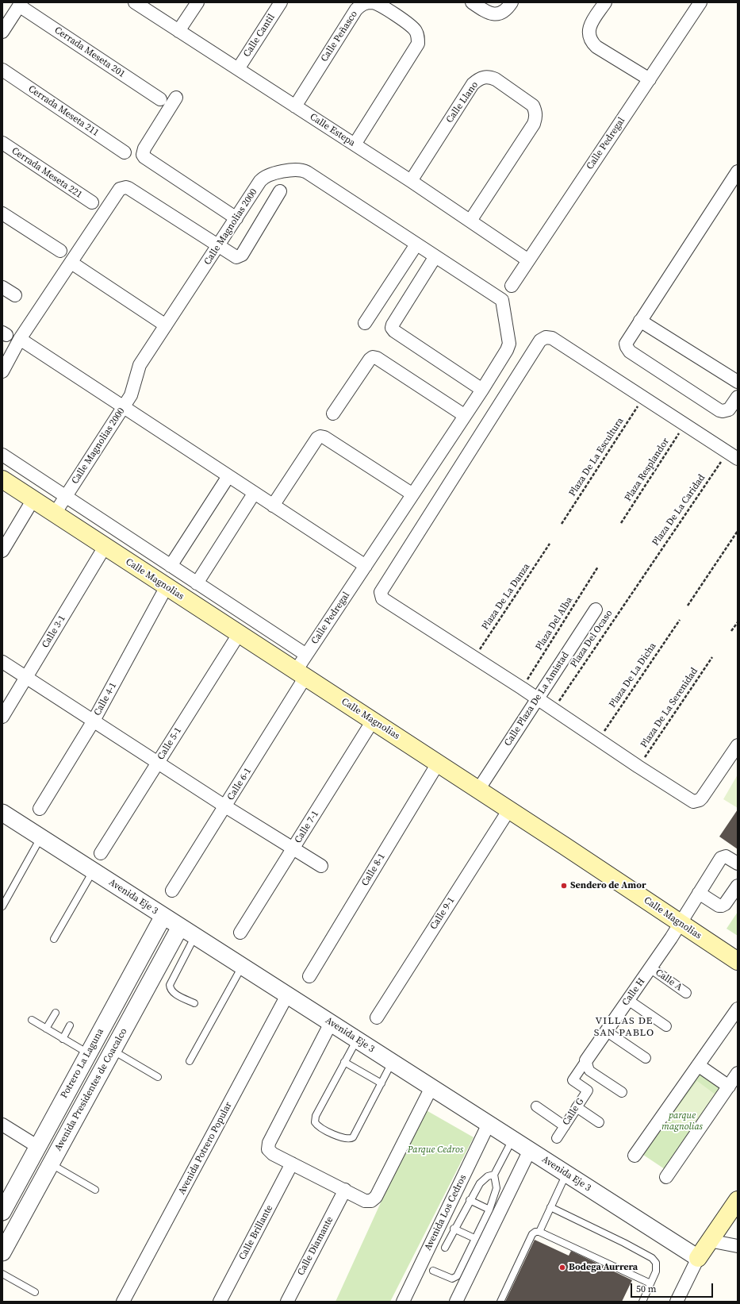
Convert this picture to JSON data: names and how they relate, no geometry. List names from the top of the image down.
{
  "streets": {
    "main road": ["Calle Magnolias"],
    "street": [
      "Calle Cantil",
      "Calle Peñasco",
      "Cerrada Meseta 201",
      "Calle Llano",
      "Cerrada Meseta 211",
      "Calle Estepa",
      "Calle Pedregal",
      "Cerrada Meseta 221",
      "Calle Magnolias 2000",
      "Calle 3-1",
      "Calle 4-1",
      "Calle Plaza De La Amistad",
      "Calle 5-1",
      "Calle 6-1",
      "Calle 7-1",
      "Calle 8-1",
      "Avenida Eje 3",
      "Calle 9-1",
      "Calle A",
      "Calle H",
      "Potrero La Laguna",
      "Avenida Presidentes de Coacalco",
      "Calle G",
      "Avenida Potrero Popular",
      "Avenida Los Cedros",
      "Calle Brillante",
      "Calle Diamante"
    ],
    "path": [
      "Plaza De La Escultura",
      "Plaza Resplandor",
      "Plaza De La Caridad",
      "Plaza De La Danza",
      "Plaza Del Alba",
      "Plaza Del Ocaso",
      "Plaza De La Dicha",
      "Plaza De La Serenidad"
    ]
  },
  "crossings": [
    ["Calle Cantil", "Calle Estepa"],
    ["Calle Peñasco", "Calle Estepa"],
    ["Calle Llano", "Calle Estepa"],
    ["Calle Estepa", "Calle Pedregal"],
    ["Calle Pedregal", "Calle Magnolias"],
    ["Calle Pedregal", "Calle 6-1"],
    ["Calle Magnolias 2000", "Calle Magnolias"],
    ["Plaza De La Caridad", "Plaza Del Ocaso"],
    ["Calle Magnolias", "Calle 3-1"],
    ["Calle Magnolias", "Calle 4-1"],
    ["Calle Magnolias", "Calle Plaza De La Amistad"],
    ["Calle Magnolias", "Calle 5-1"],
    ["Calle Magnolias", "Calle 6-1"],
    ["Calle Magnolias", "Calle 7-1"],
    ["Calle Magnolias", "Calle 8-1"],
    ["Calle Magnolias", "Calle 9-1"],
    ["Calle Magnolias", "Calle H"],
    ["Avenida Eje 3", "Potrero La Laguna"],
    ["Avenida Eje 3", "Avenida Presidentes de Coacalco"],
    ["Avenida Eje 3", "Avenida Potrero Popular"],
    ["Avenida Eje 3", "Avenida Los Cedros"],
    ["Calle A", "Calle H"],
    ["Calle H", "Calle G"]
  ],
  "districts": ["VILLAS DE SAN PABLO"],
  "parks": ["parque magnolias", "Parque Cedros"],
  "places": ["Sendero de Amor", "Bodega Aurrera"],
  "scale_bar": "50 m"
}
